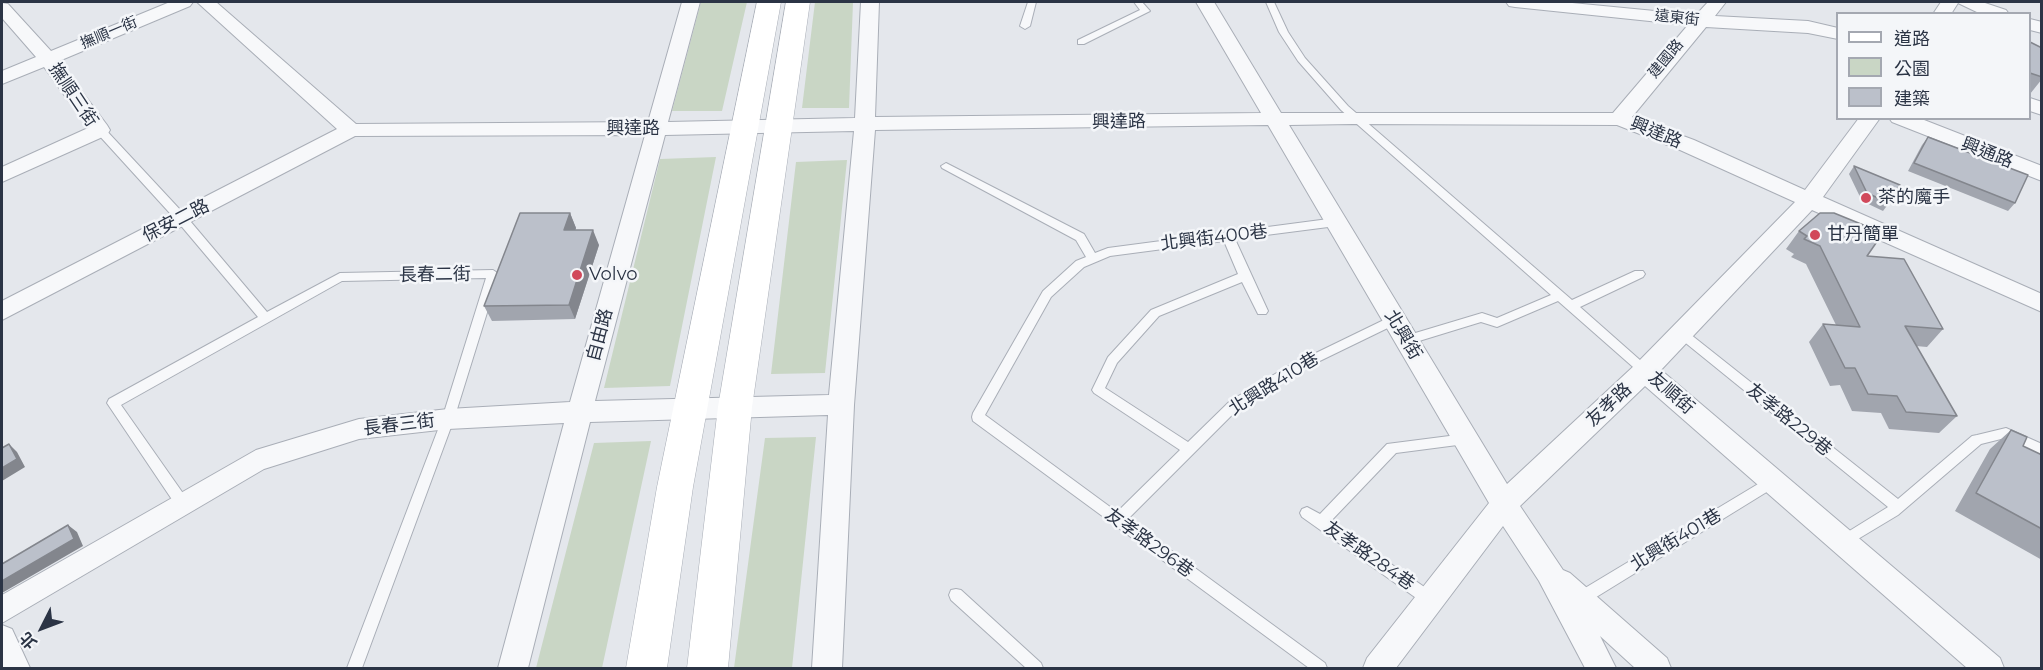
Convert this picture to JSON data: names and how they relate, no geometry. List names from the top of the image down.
{
  "streets": {
    "street": [
      "遠東街",
      "撫順一街",
      "建國路",
      "撫順三街",
      "興達路",
      "興通路",
      "保安二路",
      "自由路",
      "北興街",
      "友順街",
      "友孝路",
      "長春三街"
    ],
    "lane": [
      "北興街400巷",
      "長春二街",
      "北興路410巷",
      "友孝路229巷",
      "北興街401巷",
      "友孝路296巷",
      "友孝路284巷"
    ]
  },
  "crossings": [
    ["遠東街", "建國路"],
    ["撫順一街", "撫順三街"],
    ["建國路", "興達路"],
    ["興達路", "保安二路"],
    ["興達路", "自由路"],
    ["興達路", "北興街"],
    ["興達路", "友順街"],
    ["興達路", "友孝路"],
    ["北興街400巷", "北興街"],
    ["北興街400巷", "友孝路296巷"],
    ["長春二街", "長春三街"],
    ["自由路", "長春三街"],
    ["北興街", "北興路410巷"],
    ["北興街", "友孝路"],
    ["北興路410巷", "友孝路296巷"],
    ["友順街", "友孝路"],
    ["友順街", "北興街401巷"],
    ["友孝路", "友孝路229巷"],
    ["友孝路", "友孝路284巷"]
  ],
  "places": ["茶的魔手", "甘丹簡單", "Volvo"],
  "legend": ["道路", "公園", "建築"],
  "north": "bottom left"
}
